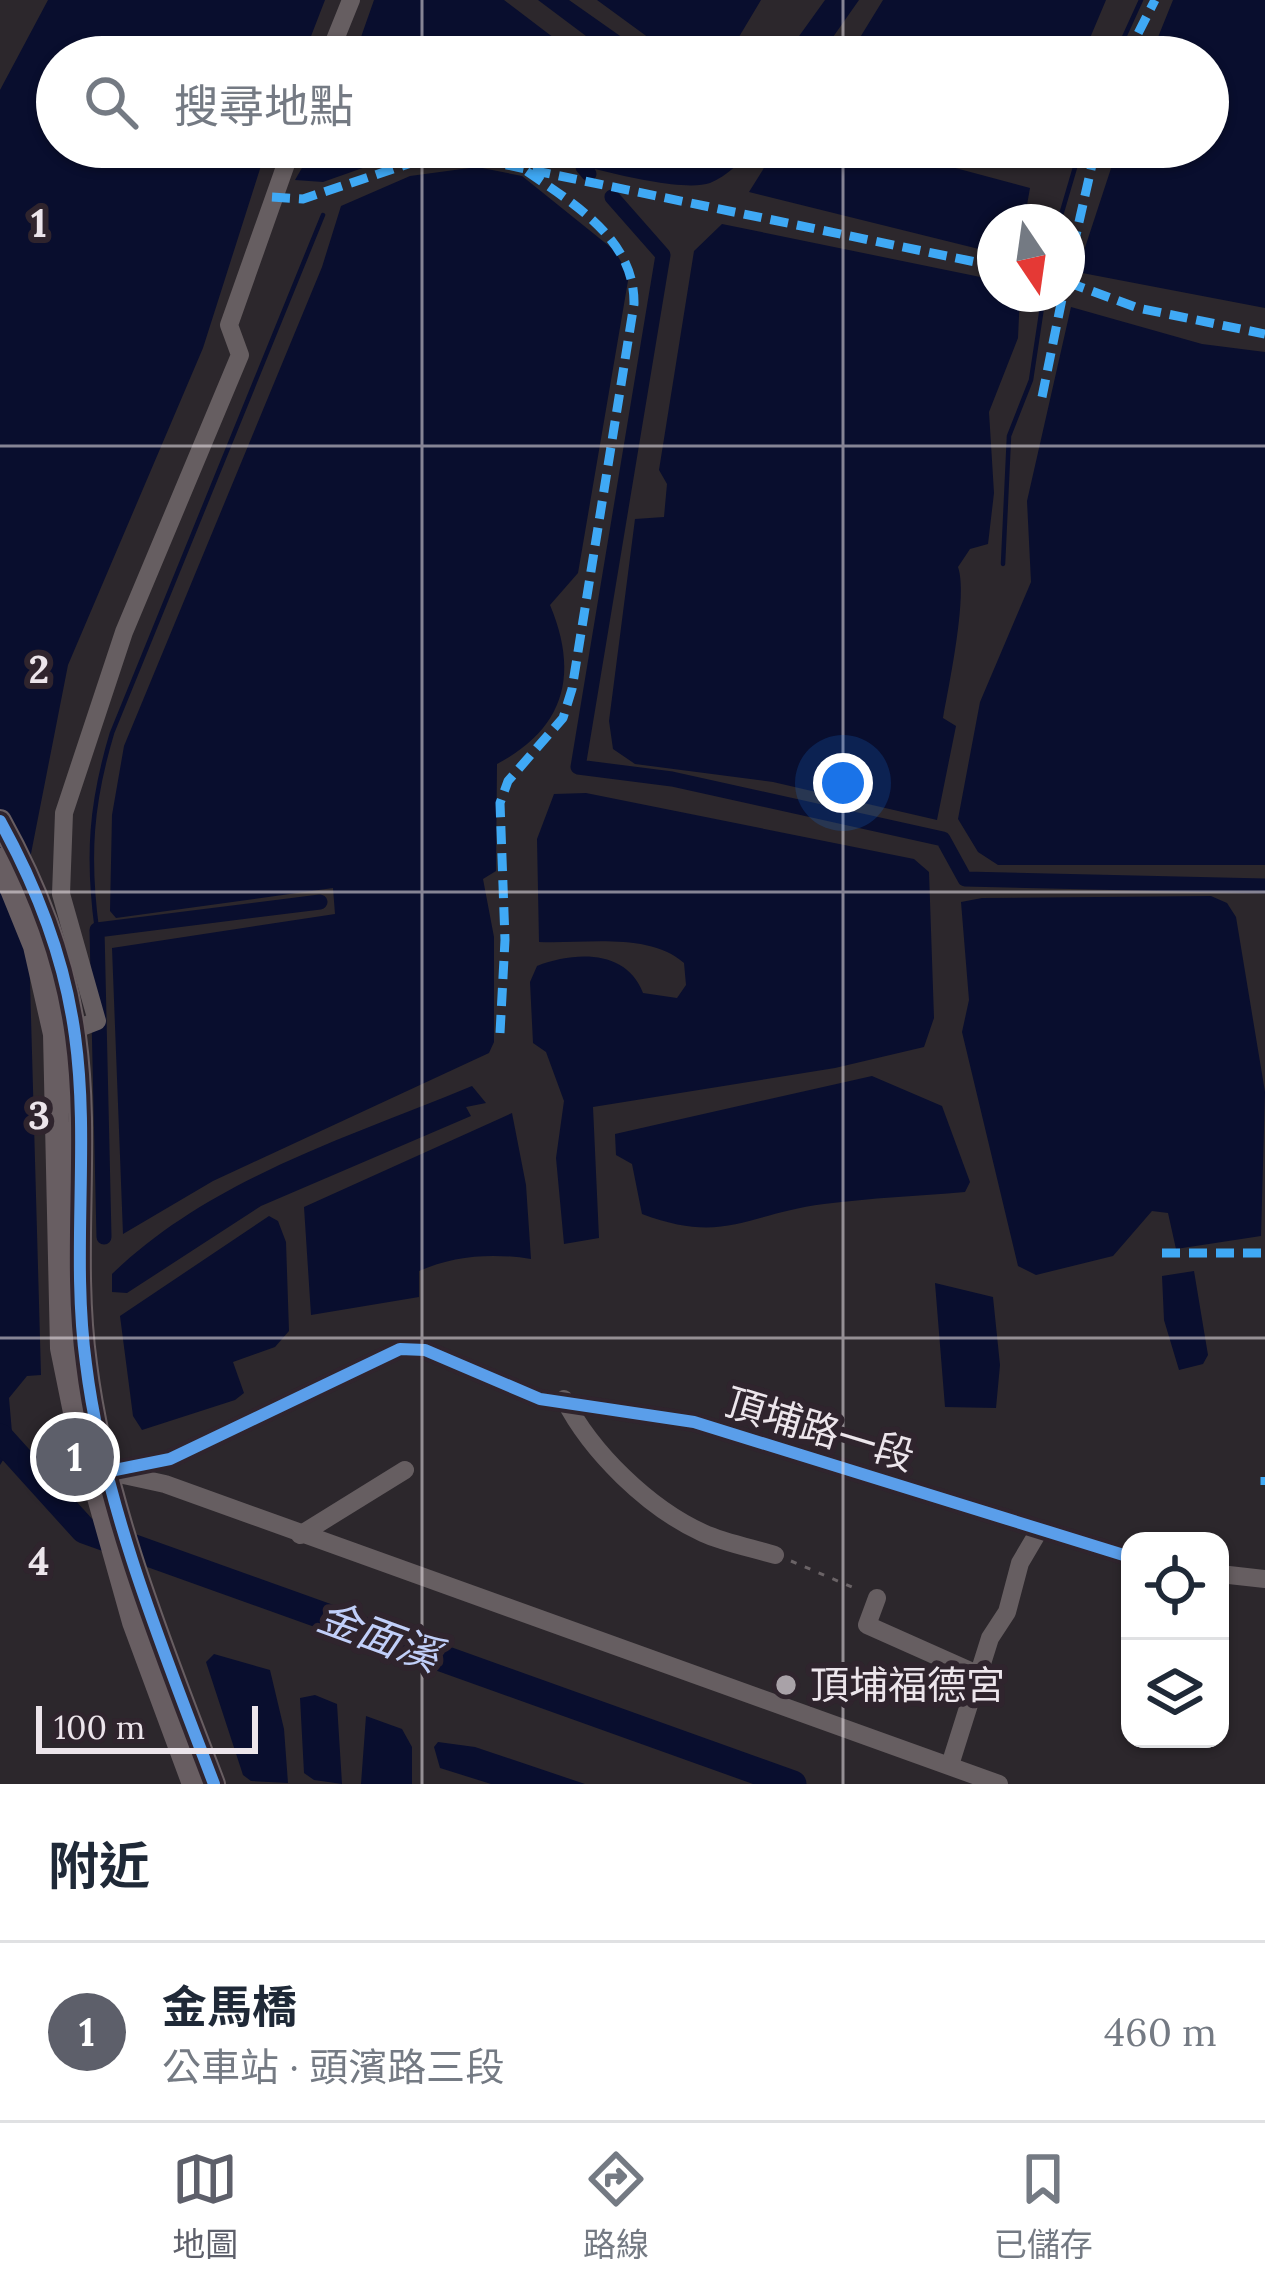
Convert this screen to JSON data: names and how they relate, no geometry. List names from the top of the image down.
{
  "streets": {
    "street": ["頂埔路一段"]
  },
  "water": ["金面溪"],
  "places": ["頂埔福德宮"],
  "scale_bar": "100 m",
  "north": "bottom",
  "page": {
    "search": "搜尋地點",
    "pins": "1",
    "scale": "100 m",
    "heading": "附近",
    "list": [
      {
        "mark": "1",
        "name": "金馬橋",
        "note": "公車站 · 頭濱路三段",
        "value": "460 m"
      }
    ],
    "nav": ["地圖", "路線", "已儲存"]
  },
  "grid": {
    "rows": [
      "1",
      "2",
      "3",
      "4"
    ]
  }
}
